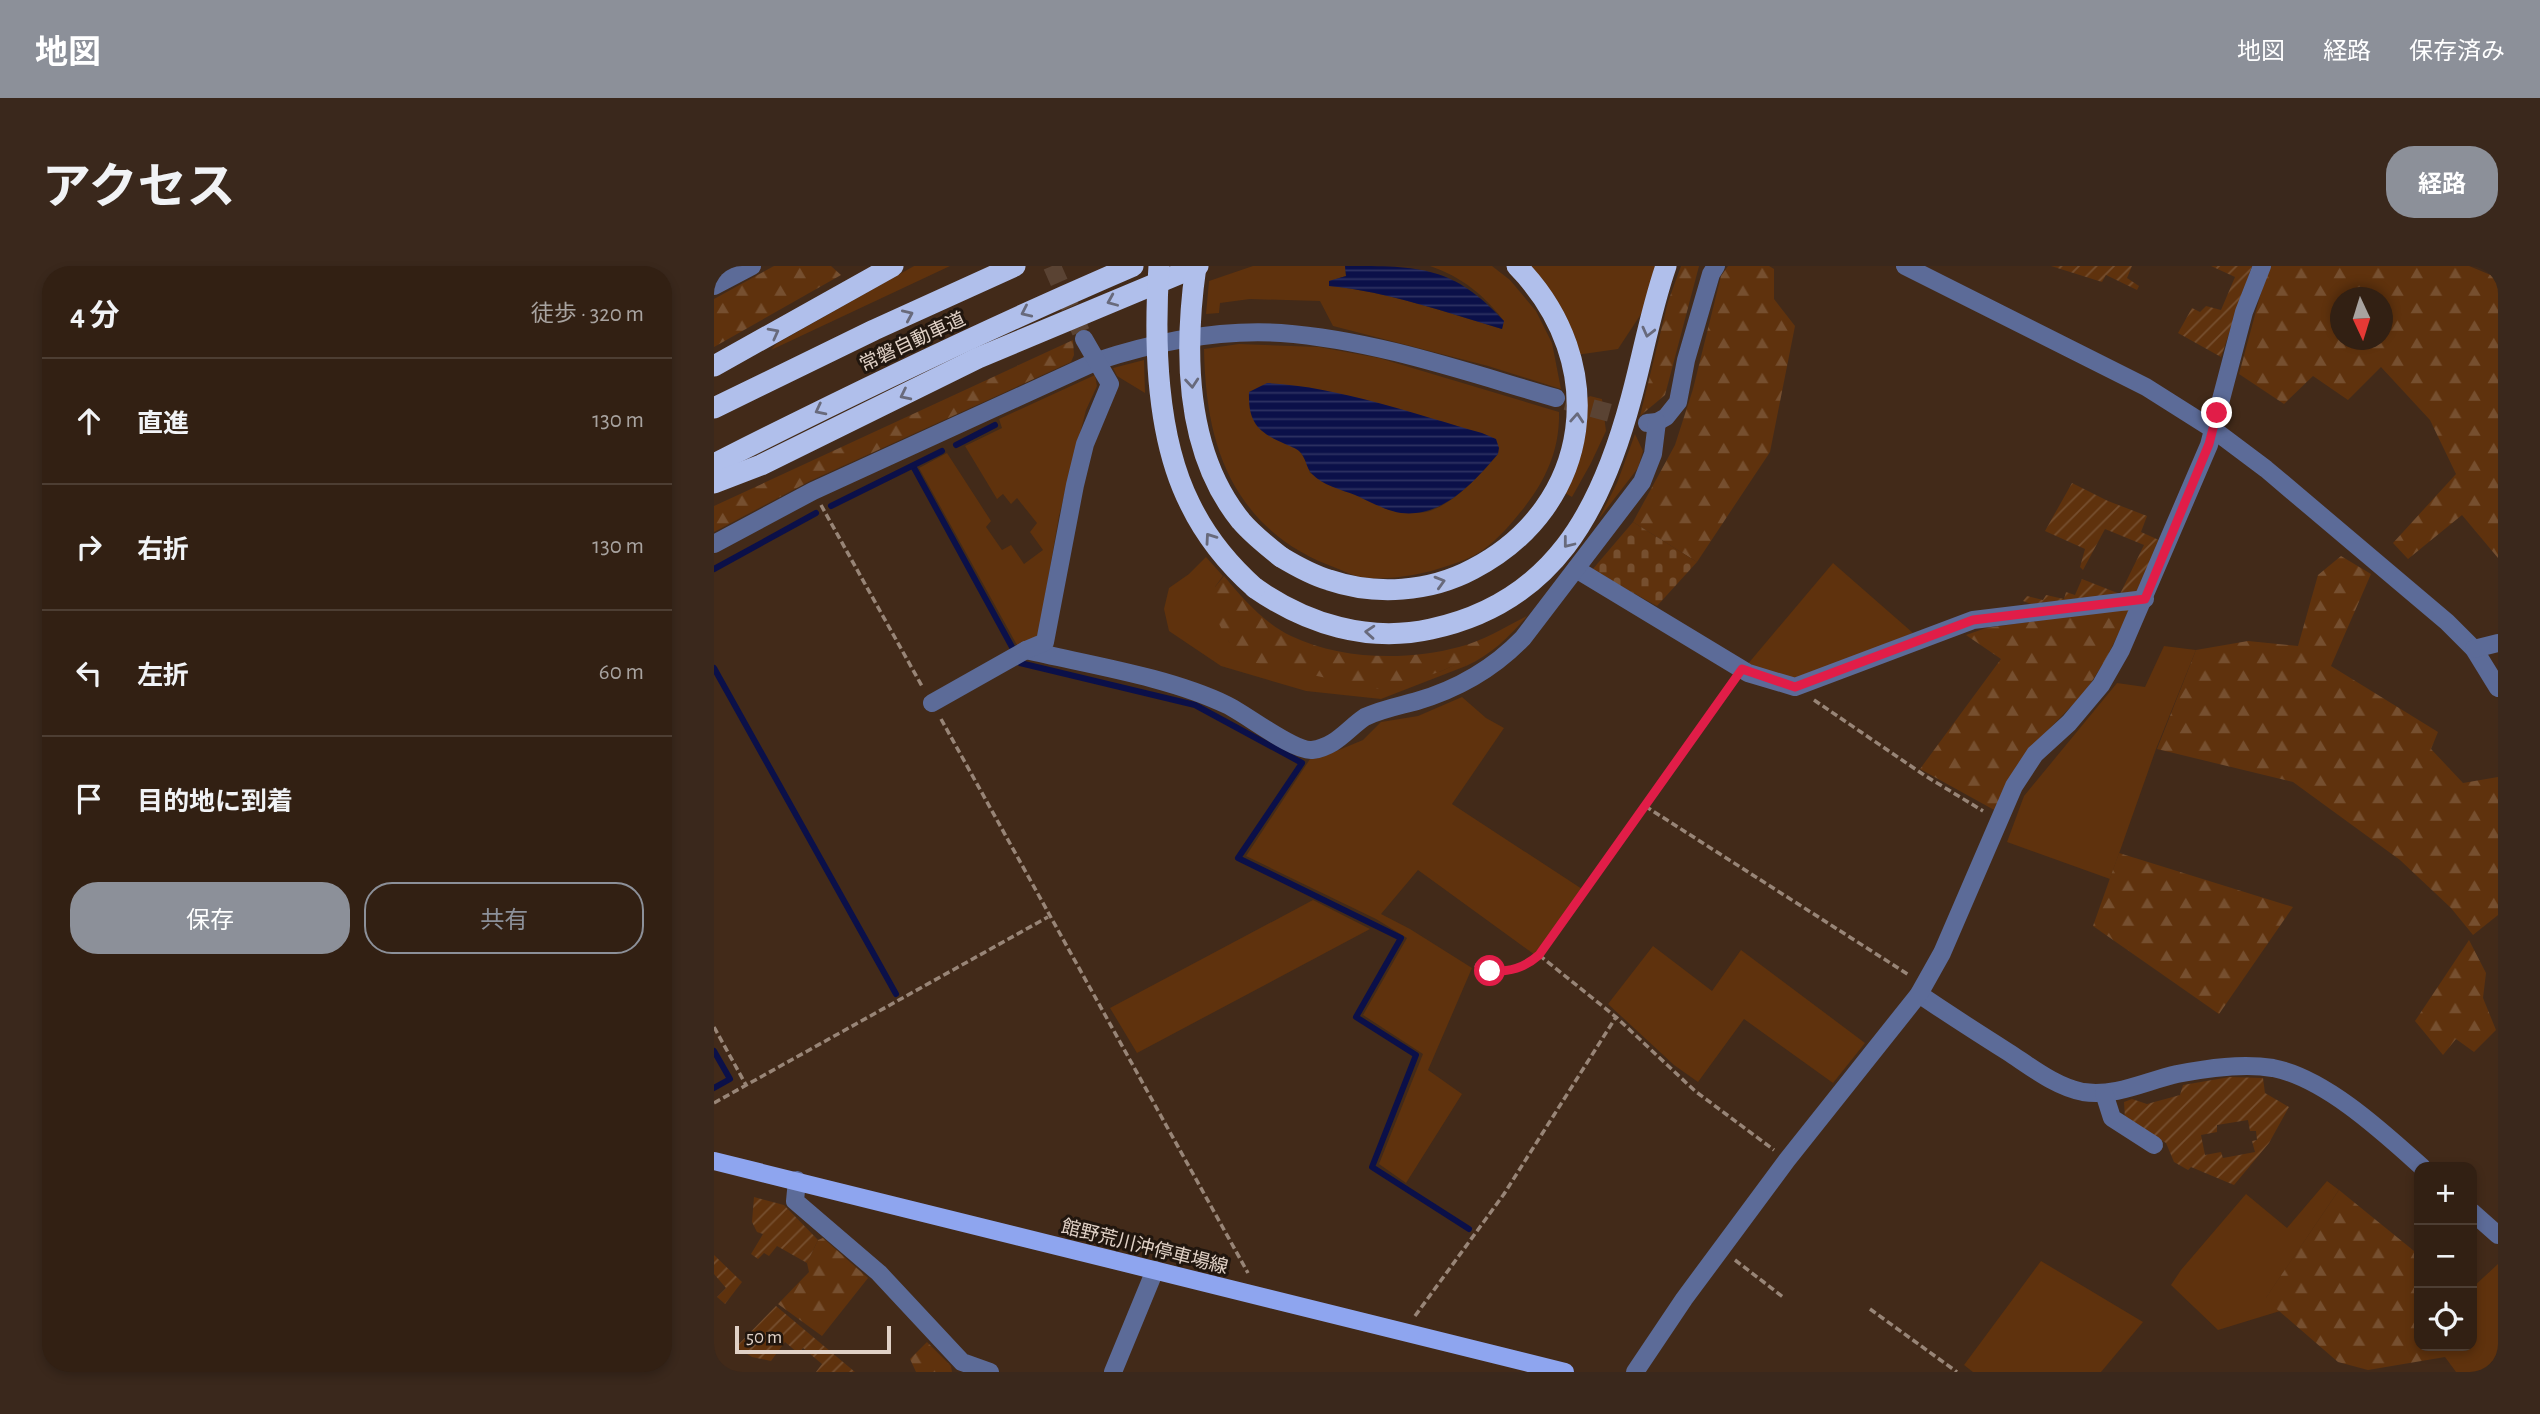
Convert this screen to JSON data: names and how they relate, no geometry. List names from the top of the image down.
{
  "streets": {
    "highway": ["常磐自動車道"],
    "main road": ["館野荒川沖停車場線"]
  },
  "scale_bar": "50 m",
  "north": "bottom",
  "page": {
    "header": "地図",
    "nav": ["地図", "経路", "保存済み"],
    "title": "アクセス",
    "buttons": [
      "経路",
      ["保存", "共有"]
    ],
    "heading": ["4 分", "徒歩 · 320 m"],
    "list": [
      ["直進", "130 m"],
      ["右折", "130 m"],
      ["左折", "60 m"],
      "目的地に到着"
    ],
    "map_buttons": ["+", "−"],
    "scale": "50 m"
  }
}
